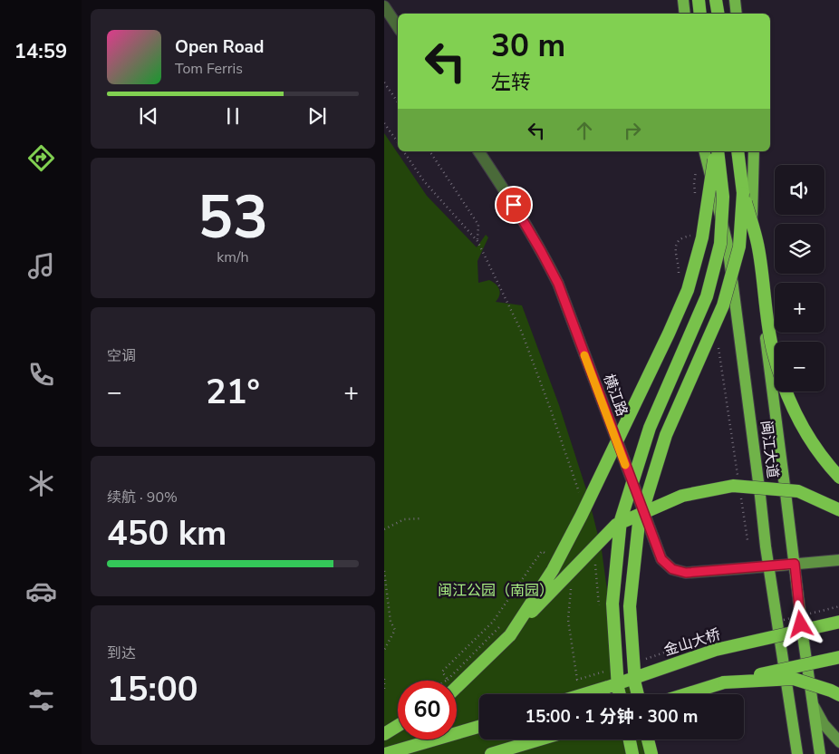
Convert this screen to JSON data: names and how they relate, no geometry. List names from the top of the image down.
{
  "streets": {
    "highway": ["金山大桥"],
    "main road": ["闽江大道"],
    "street": ["横江路"]
  },
  "crossings": [
    ["横江路", "闽江大道"]
  ],
  "parks": ["闽江公园（南园）"],
  "page": {
    "tabs": "14:59",
    "turn": ["30 m", "左转"],
    "song": ["Open Road", "Tom Ferris"],
    "tile": [
      ["53", "km/h"],
      "空调",
      ["续航 · 90%", "450 km"],
      ["到达", "15:00"]
    ],
    "map_buttons": ["+", "−"],
    "heat": ["−", "21°", "+"],
    "limit": "60",
    "trip": "15:00 · 1 分钟 · 300 m"
  }
}
